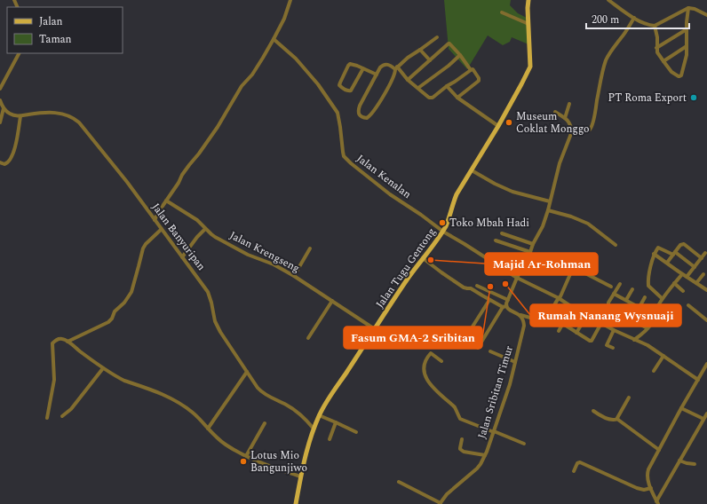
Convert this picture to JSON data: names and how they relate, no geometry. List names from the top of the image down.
{
  "streets": {
    "main road": ["Jalan Tugu Gentong"],
    "street": [
      "Jalan Kenalan",
      "Jalan Banyuripan",
      "Jalan Krengseng",
      "Jalan Sribitan Timur"
    ]
  },
  "crossings": [
    ["Jalan Kenalan", "Jalan Tugu Gentong"],
    ["Jalan Banyuripan", "Jalan Tugu Gentong"],
    ["Jalan Krengseng", "Jalan Tugu Gentong"]
  ],
  "places": [
    "PT Roma Export",
    "Museum Coklat Monggo",
    "Toko Mbah Hadi",
    "Majid Ar-Rohman",
    "Rumah Nanang Wysnuaji",
    "Fasum GMA-2 Sribitan",
    "Lotus Mio Bangunjiwo"
  ],
  "legend": ["Jalan", "Taman"],
  "scale_bar": "200 m"
}
